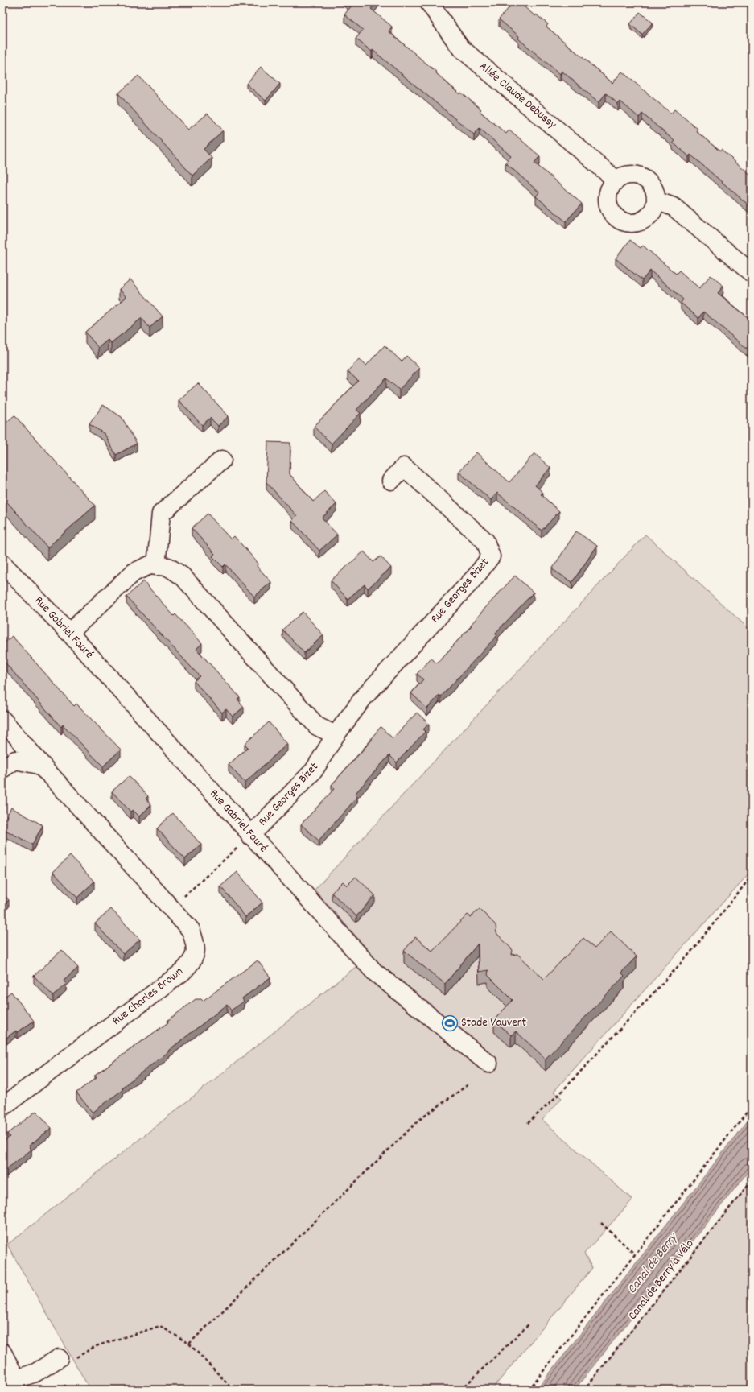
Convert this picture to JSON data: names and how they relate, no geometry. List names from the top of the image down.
{
  "streets": {
    "street": [
      "Allée Claude Debussy",
      "Rue Georges Bizet",
      "Rue Gabriel Fauré",
      "Rue Charles Brown"
    ],
    "path": ["Canal de Berry à Vélo"]
  },
  "crossings": [
    ["Rue Georges Bizet", "Rue Gabriel Fauré"]
  ],
  "water": ["Canal de Berry"],
  "places": {
    "sports": ["Stade Vauvert"]
  }
}
